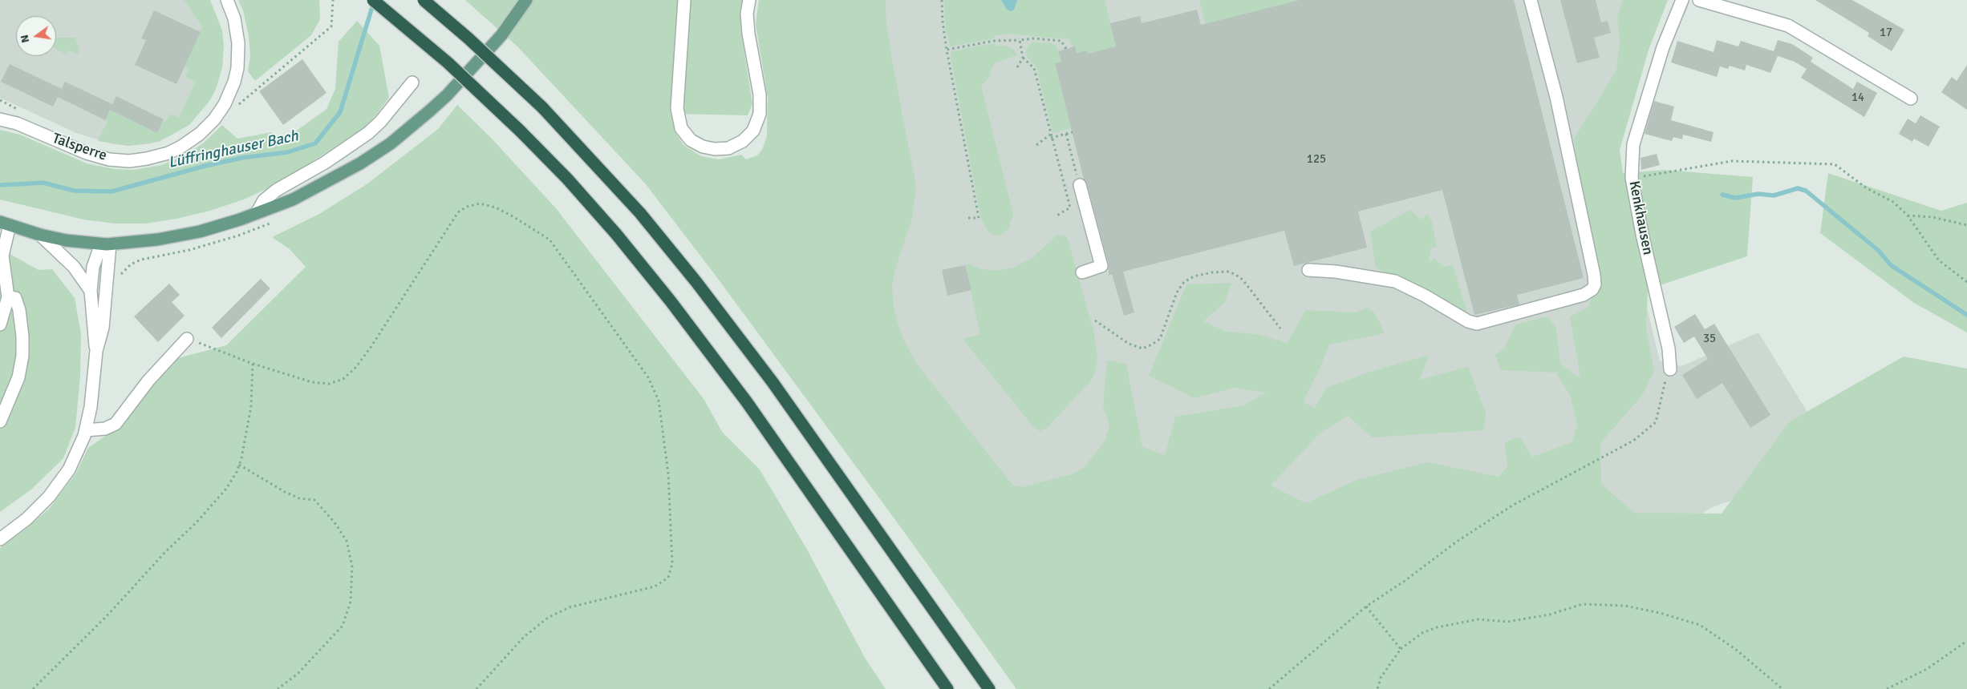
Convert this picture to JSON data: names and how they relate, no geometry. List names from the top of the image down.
{
  "streets": {
    "street": ["Talsperre", "Kenkhausen"]
  },
  "water": ["Lüffringhauser Bach"],
  "house_numbers": [
    "17",
    "14",
    "125",
    "35"
  ],
  "north": "left"
}
